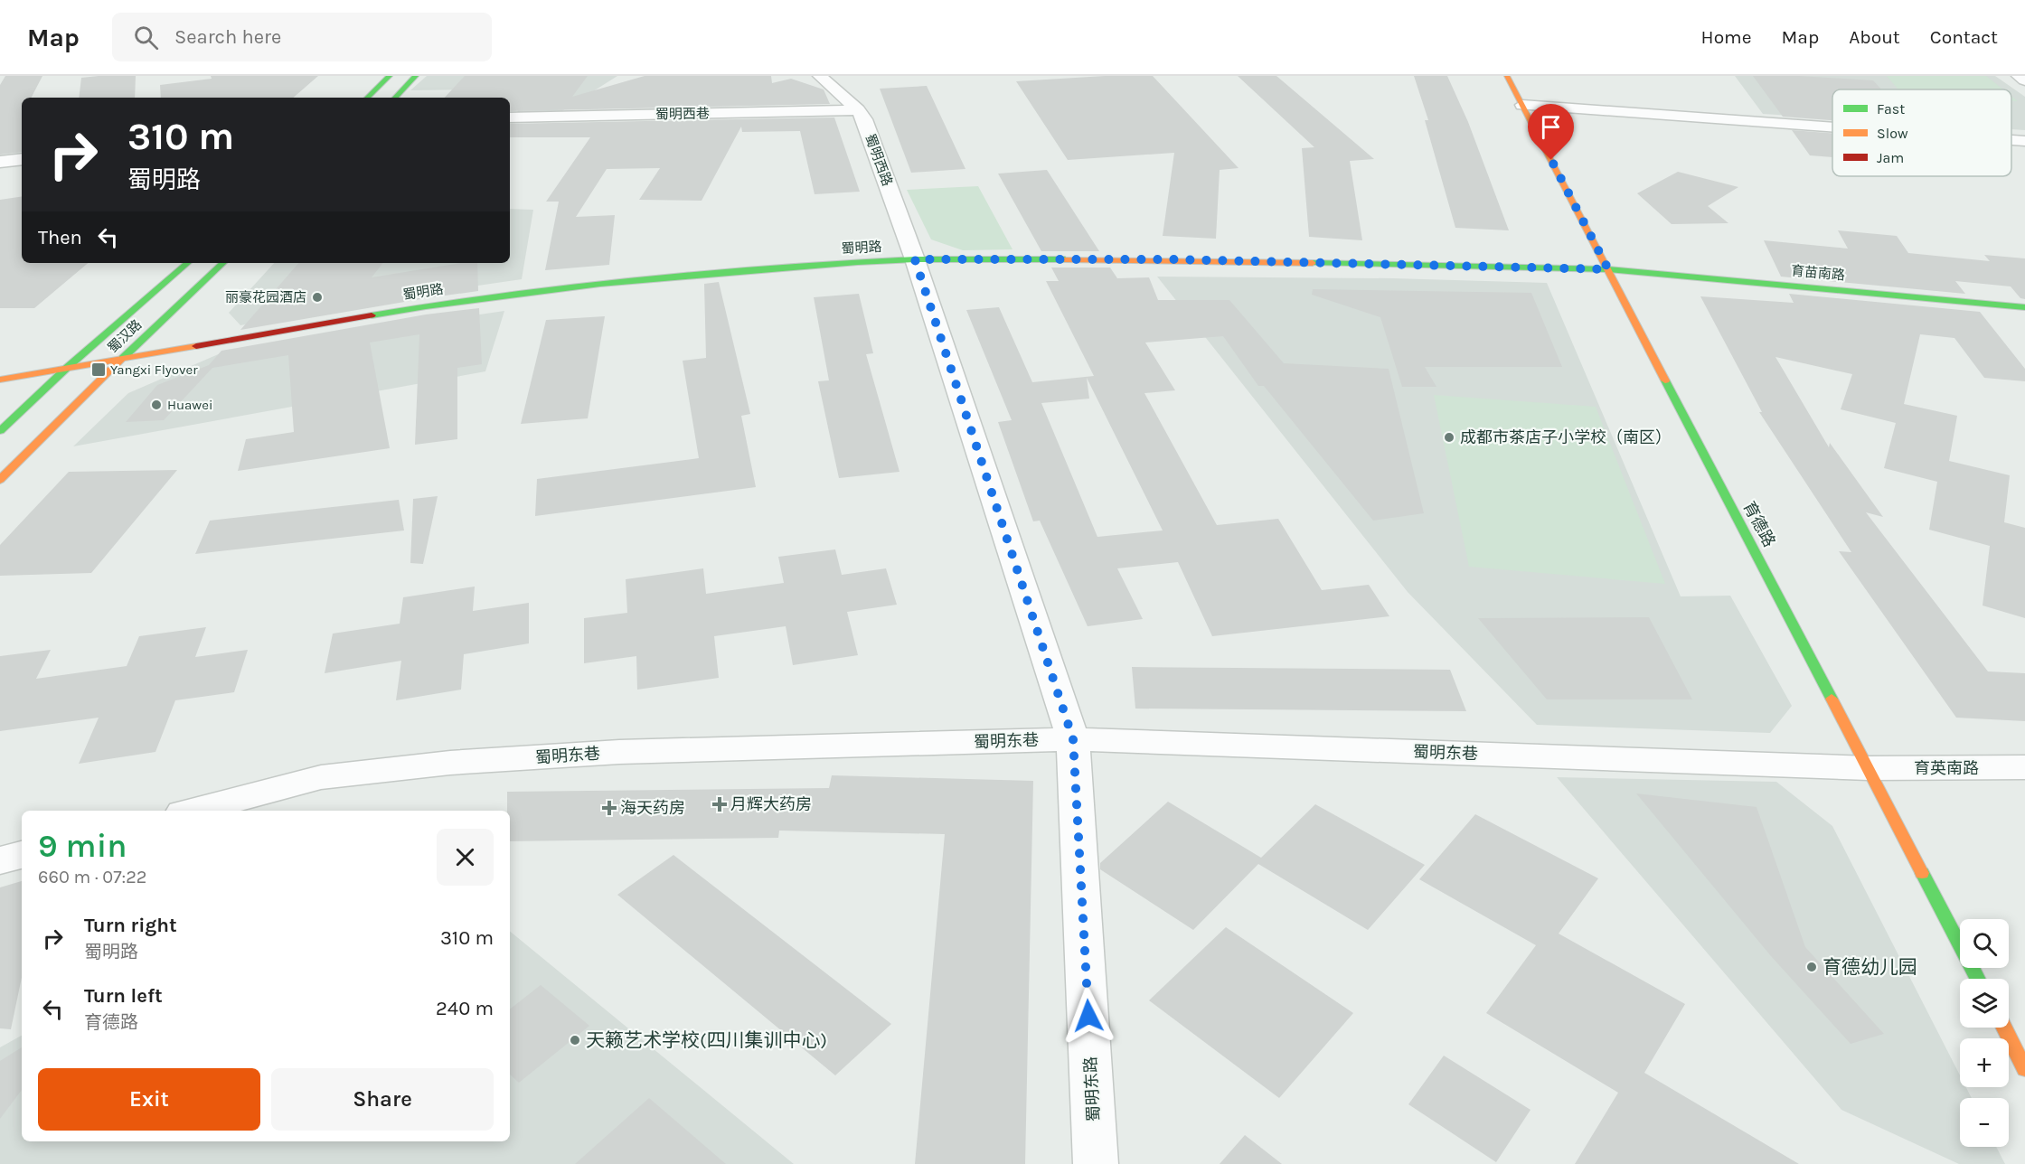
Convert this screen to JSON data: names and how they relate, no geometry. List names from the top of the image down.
{
  "streets": {
    "main road": [
      "蜀明路",
      "育苗南路",
      "蜀汉路",
      "育德路"
    ],
    "street": [
      "蜀明西巷",
      "蜀明西路",
      "蜀明东巷",
      "育英南路",
      "蜀明东路"
    ]
  },
  "crossings": [
    ["蜀明西巷", "蜀明西路"],
    ["蜀明西路", "蜀明路"],
    ["蜀明西路", "蜀明东路"],
    ["蜀明路", "育苗南路"],
    ["蜀明路", "蜀汉路"],
    ["蜀明路", "育德路"],
    ["蜀明路", "蜀明东路"],
    ["育苗南路", "育德路"],
    ["育德路", "蜀明东巷"],
    ["育德路", "育英南路"],
    ["蜀明东巷", "育英南路"],
    ["蜀明东巷", "蜀明东路"]
  ],
  "places": {
    "other": [
      "丽豪花园酒店",
      "Huawei",
      "成都市茶店子小学校（南区）",
      "育德幼儿园",
      "天籁艺术学校(四川集训中心)"
    ],
    "transit": ["Yangxi Flyover"],
    "health": ["月辉大药房", "海天药房"]
  },
  "legend": ["Fast", "Slow", "Jam"],
  "page": {
    "header": "Map",
    "search": "Search here",
    "nav": [
      "Home",
      "Map",
      "About",
      "Contact"
    ],
    "turn": ["310 m", "蜀明路"],
    "then": "Then",
    "heading": ["9 min", "660 m · 07:22"],
    "list": [
      {
        "name": "Turn right",
        "note": "蜀明路",
        "value": "310 m"
      },
      {
        "name": "Turn left",
        "note": "育德路",
        "value": "240 m"
      }
    ],
    "map_buttons": ["+", "−"],
    "buttons": ["Exit", "Share"]
  }
}
